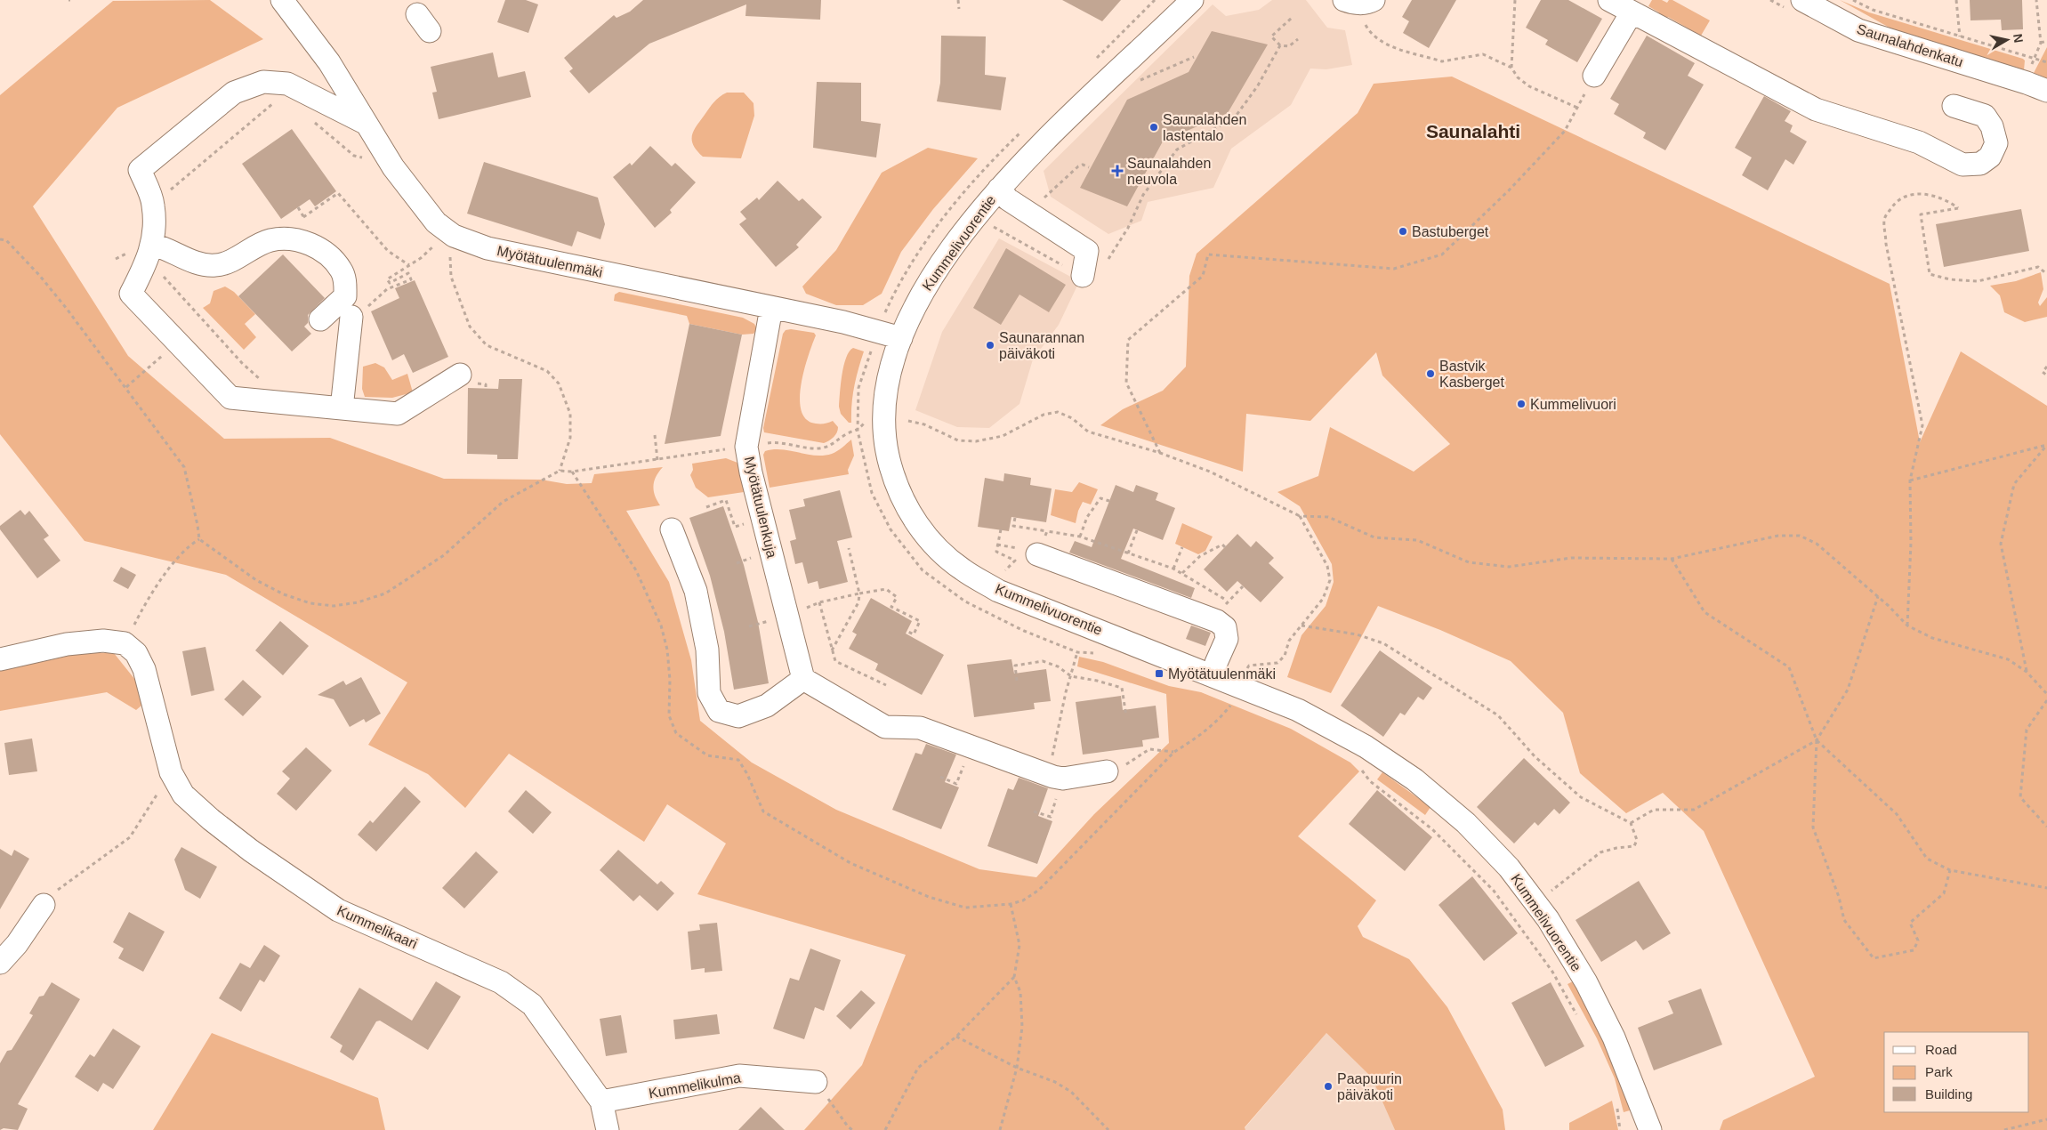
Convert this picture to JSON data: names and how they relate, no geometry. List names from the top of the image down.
{
  "streets": {
    "street": [
      "Saunalahdenkatu",
      "Kummelivuorentie",
      "Myötätuulenmäki",
      "Myötätuulenkuja",
      "Kummelikaari",
      "Kummelikulma"
    ]
  },
  "crossings": [
    ["Kummelivuorentie", "Myötätuulenmäki"],
    ["Myötätuulenmäki", "Myötätuulenkuja"],
    ["Kummelikaari", "Kummelikulma"]
  ],
  "districts": ["Saunalahti"],
  "places": {
    "other": [
      "Saunalahden lastentalo",
      "Bastuberget",
      "Saunarannan päiväkoti",
      "Bastvik Kasberget",
      "Kummelivuori",
      "Paapuurin päiväkoti"
    ],
    "health": ["Saunalahden neuvola"],
    "transit": ["Myötätuulenmäki"]
  },
  "legend": ["Road", "Park", "Building"],
  "north": "right"
}
